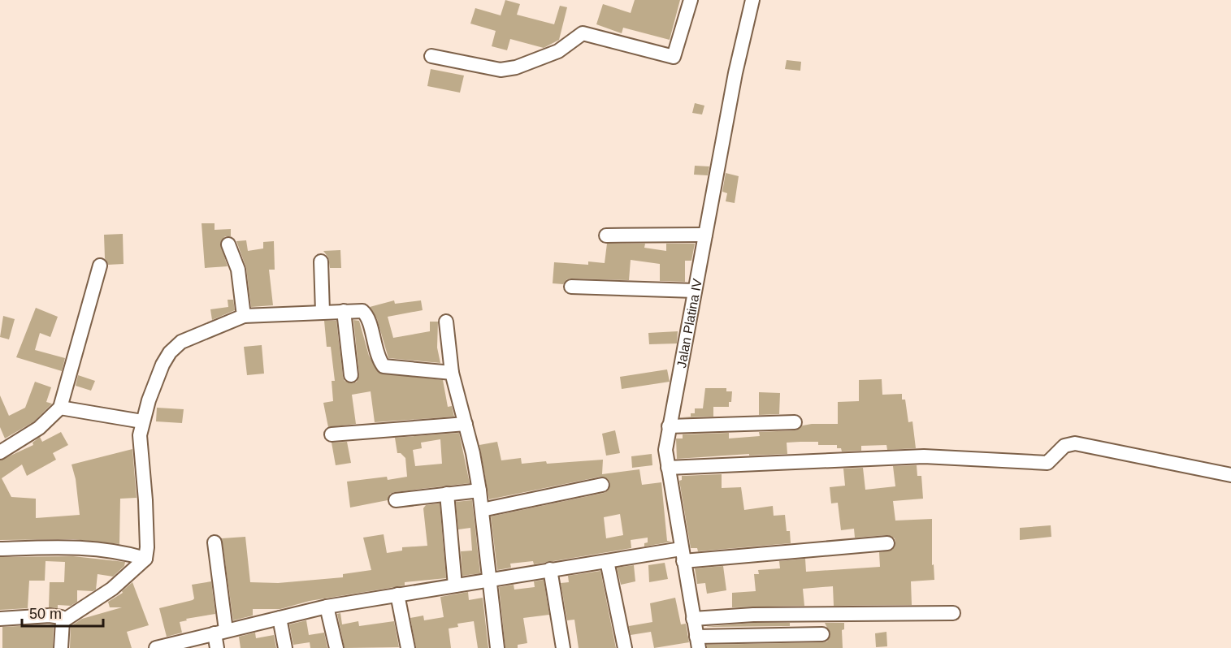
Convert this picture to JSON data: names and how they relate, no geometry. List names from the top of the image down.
{
  "streets": {
    "street": ["Jalan Platina IV"]
  },
  "scale_bar": "50 m"
}
